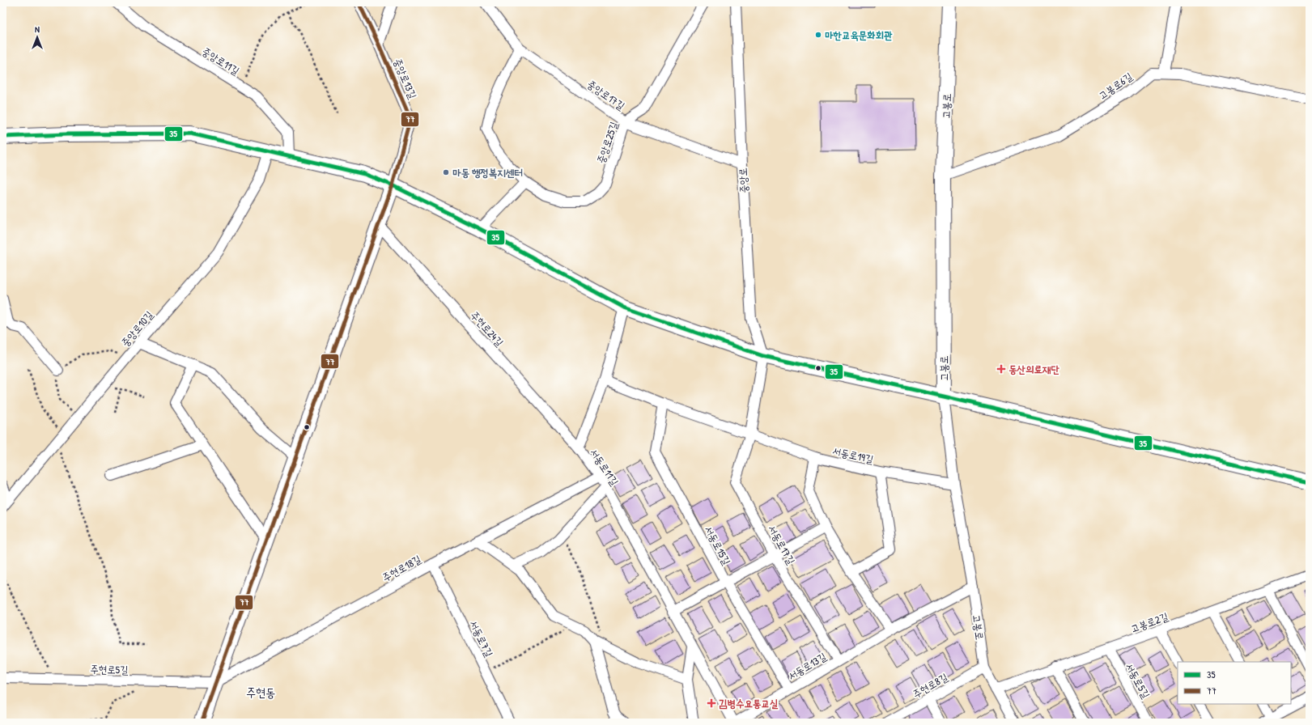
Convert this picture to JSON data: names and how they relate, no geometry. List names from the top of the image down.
{
  "streets": {
    "street": [
      "중앙로11길",
      "중앙로13길",
      "고봉로6길",
      "중앙로17길",
      "고봉로",
      "중앙로25길",
      "중앙로",
      "중앙로10길",
      "주현로24길",
      "서동로19길",
      "서동로11길",
      "서동로17길",
      "서동로15길",
      "주현로18길",
      "고봉로2길",
      "서동로7길",
      "서동로13길",
      "주현로5길",
      "서동로5길",
      "주현로8길"
    ]
  },
  "crossings": [
    ["고봉로6길", "고봉로"],
    ["중앙로17길", "중앙로25길"],
    ["중앙로17길", "중앙로"],
    ["고봉로", "서동로19길"],
    ["고봉로", "고봉로2길"],
    ["고봉로", "서동로13길"],
    ["고봉로", "주현로8길"],
    ["주현로24길", "서동로11길"],
    ["서동로19길", "서동로11길"],
    ["서동로19길", "서동로17길"],
    ["서동로19길", "서동로15길"],
    ["서동로11길", "주현로18길"],
    ["서동로11길", "서동로13길"],
    ["서동로17길", "서동로13길"],
    ["서동로15길", "서동로13길"],
    ["주현로18길", "서동로7길"],
    ["주현로18길", "주현로5길"],
    ["고봉로2길", "서동로5길"]
  ],
  "districts": ["주현동"],
  "places": {
    "other": ["마한교육문화회관", "마동 행정복지센터"],
    "health": ["동산의료재단", "김병수요통교실"]
  },
  "lines": ["transit line 77", "transit line 35"],
  "legend": ["35", "77"],
  "north": "top"
}
